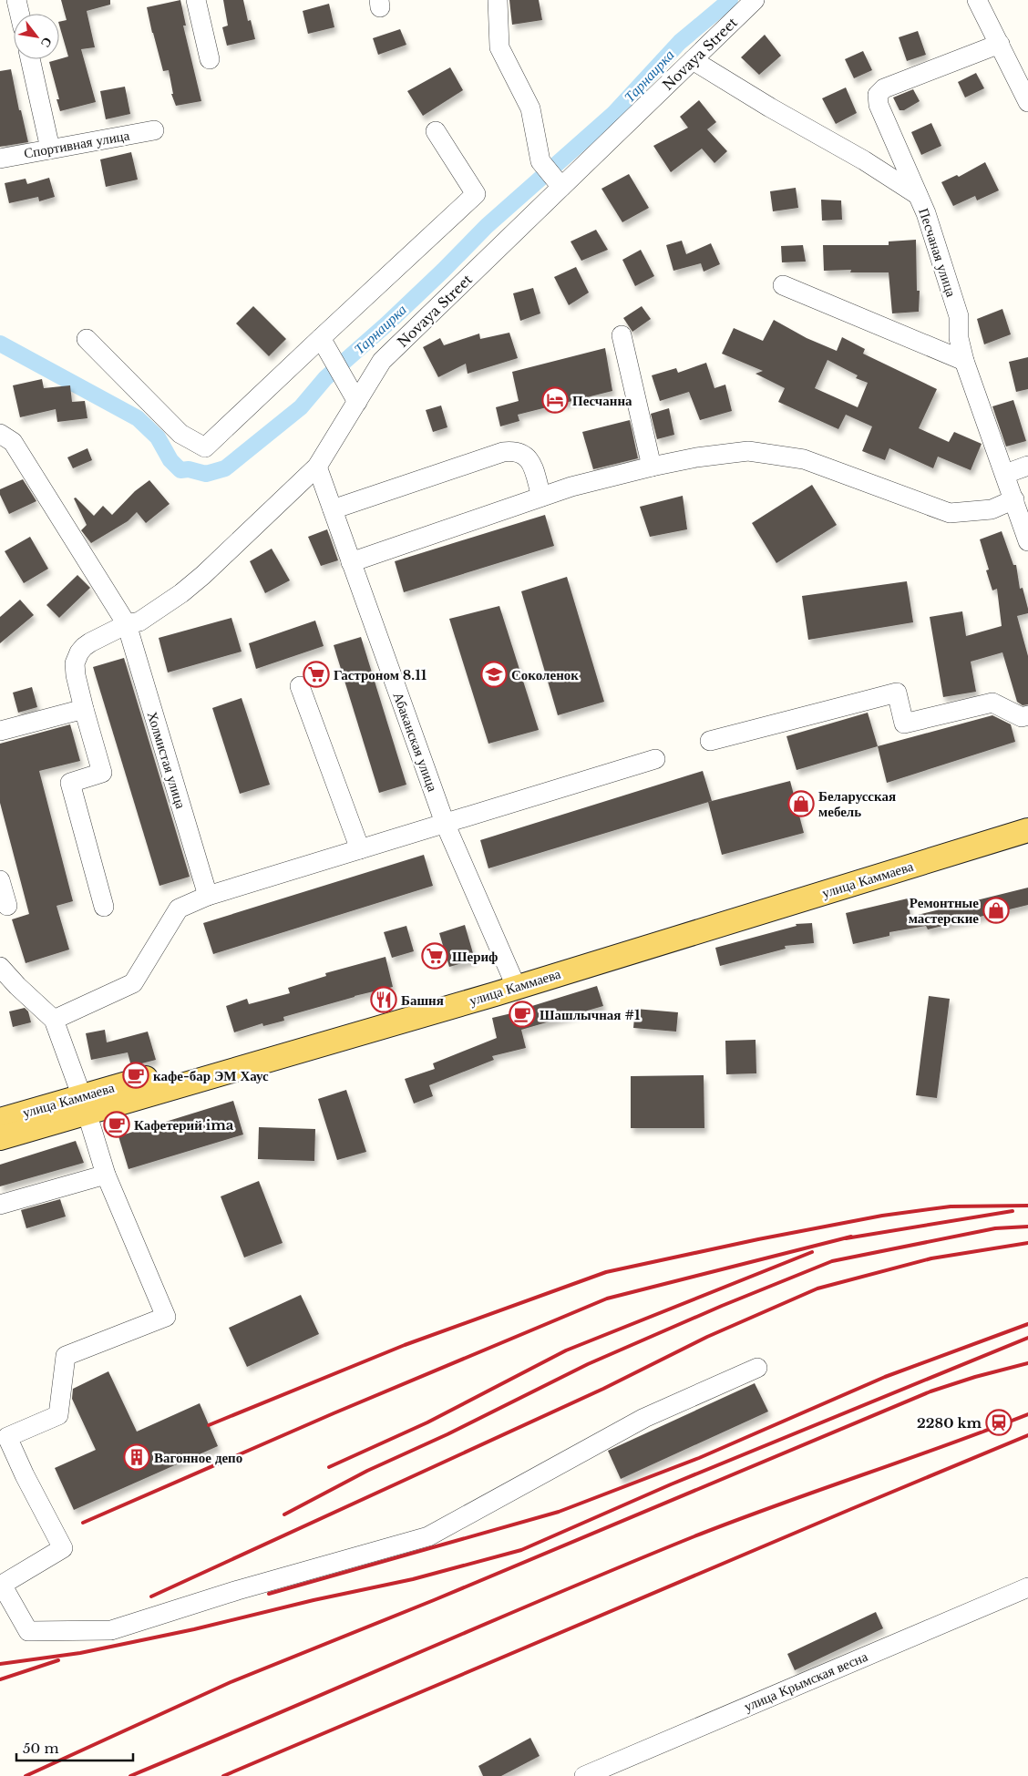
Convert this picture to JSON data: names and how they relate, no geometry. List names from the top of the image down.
{
  "streets": {
    "main road": ["улица Каммаева"],
    "street": [
      "Novaya Street",
      "Спортивная улица",
      "Песчаная улица",
      "Абаканская улица",
      "Холмистая улица",
      "улица Крымская весна"
    ]
  },
  "crossings": [
    ["Novaya Street", "Абаканская улица"],
    ["Novaya Street", "Холмистая улица"],
    ["Абаканская улица", "улица Каммаева"]
  ],
  "water": ["Тарнаирка"],
  "places": {
    "hotel": ["Песчанна"],
    "supermarket": ["Гастроном 8.11", "Шериф"],
    "school or university": ["Соколенок"],
    "shop": ["Беларусская мебель", "Ремонтные мастерские"],
    "restaurant": ["Башня"],
    "cafe": ["Шашлычная #1", "кафе-бар ЭМ Хаус", "Кафетерий ima"],
    "station": ["2280 km"],
    "building": ["Вагонное депо"]
  },
  "scale_bar": "50 m",
  "north": "bottom right"
}
